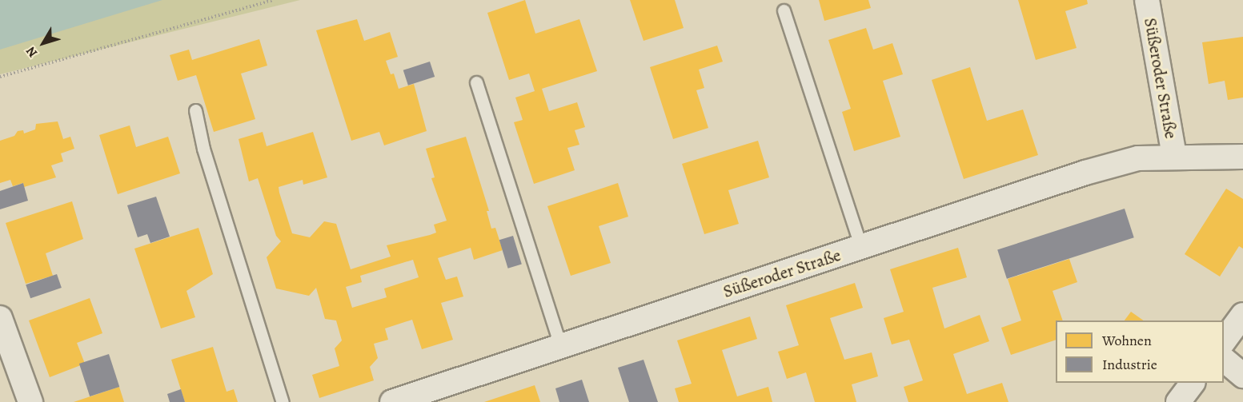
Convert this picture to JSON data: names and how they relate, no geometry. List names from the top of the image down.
{
  "streets": {
    "street": ["Süßeroder Straße"]
  },
  "legend": ["Wohnen", "Industrie"],
  "north": "bottom left"
}
